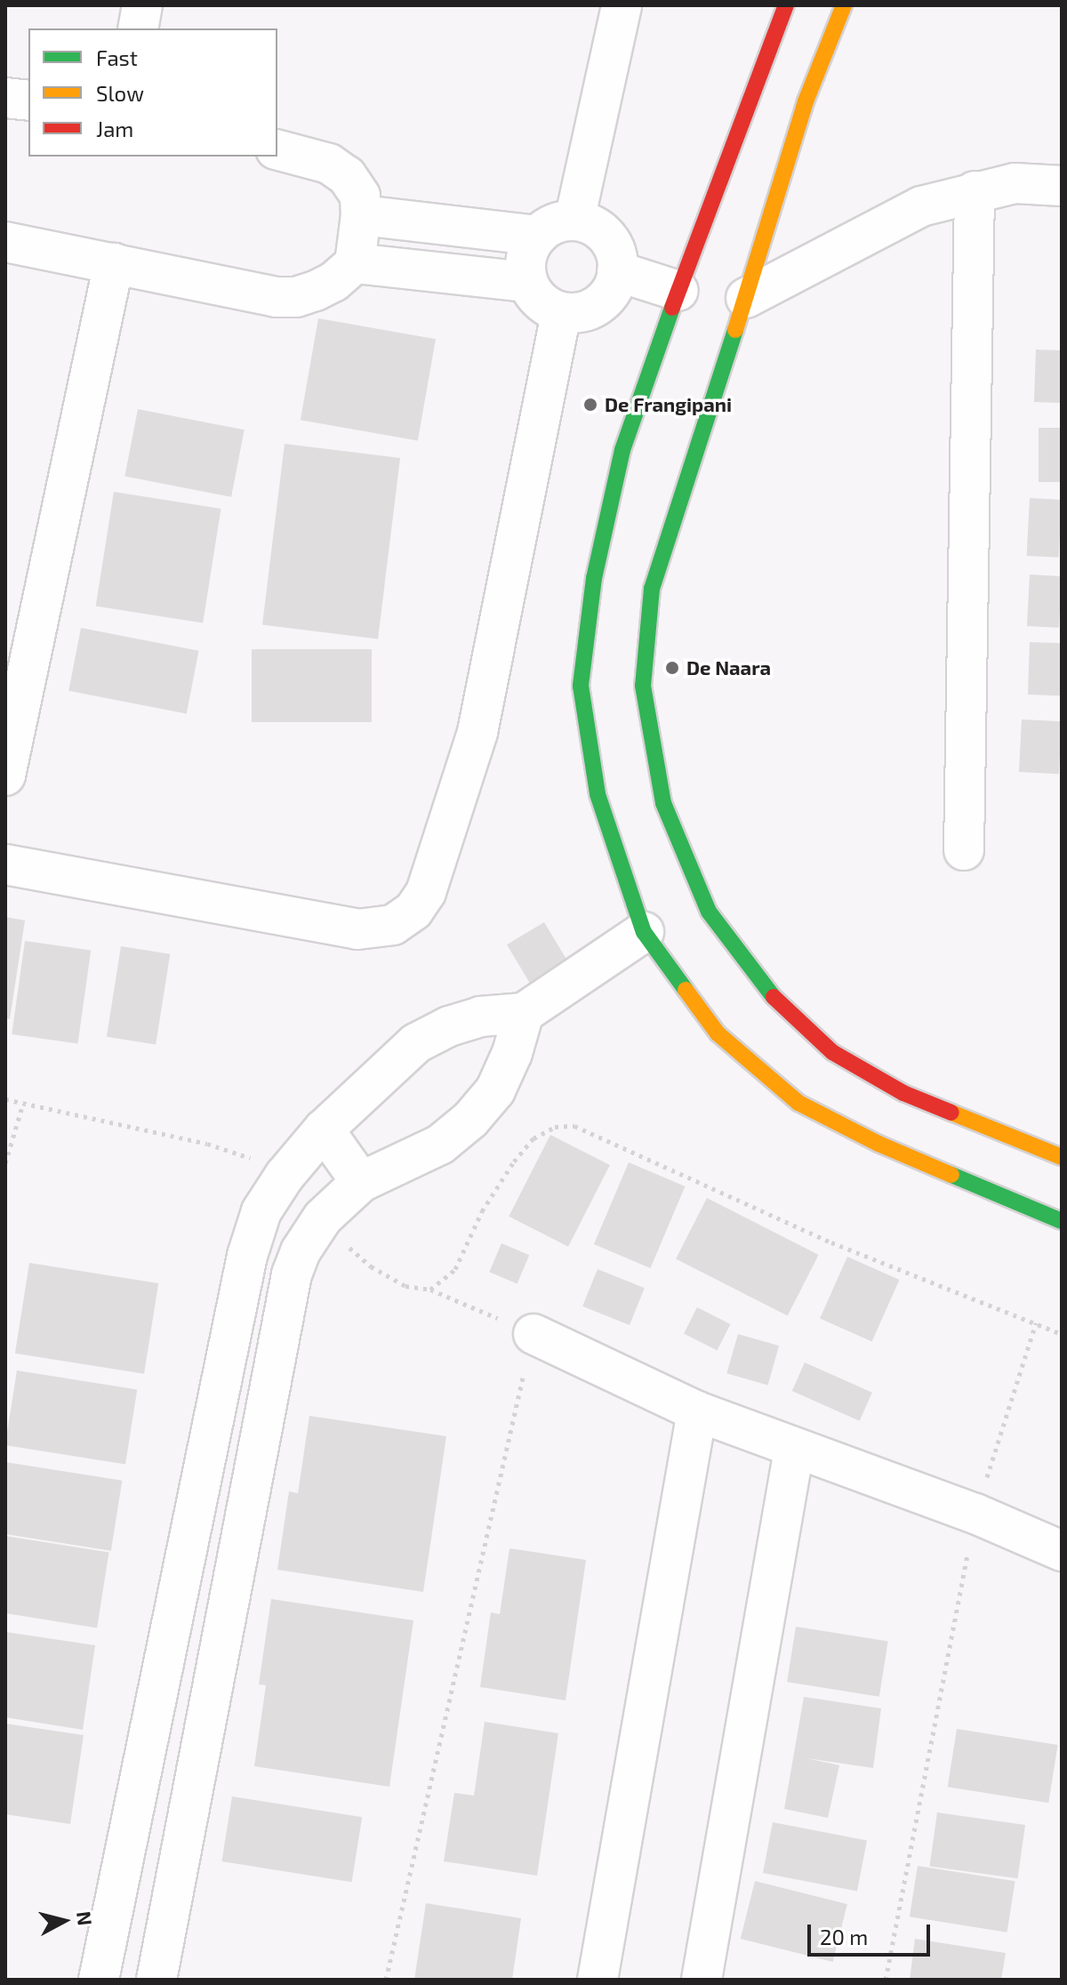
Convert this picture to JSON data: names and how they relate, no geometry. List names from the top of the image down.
{
  "places": ["De Frangipani", "De Naara"],
  "legend": ["Fast", "Slow", "Jam"],
  "scale_bar": "20 m",
  "north": "right"
}
